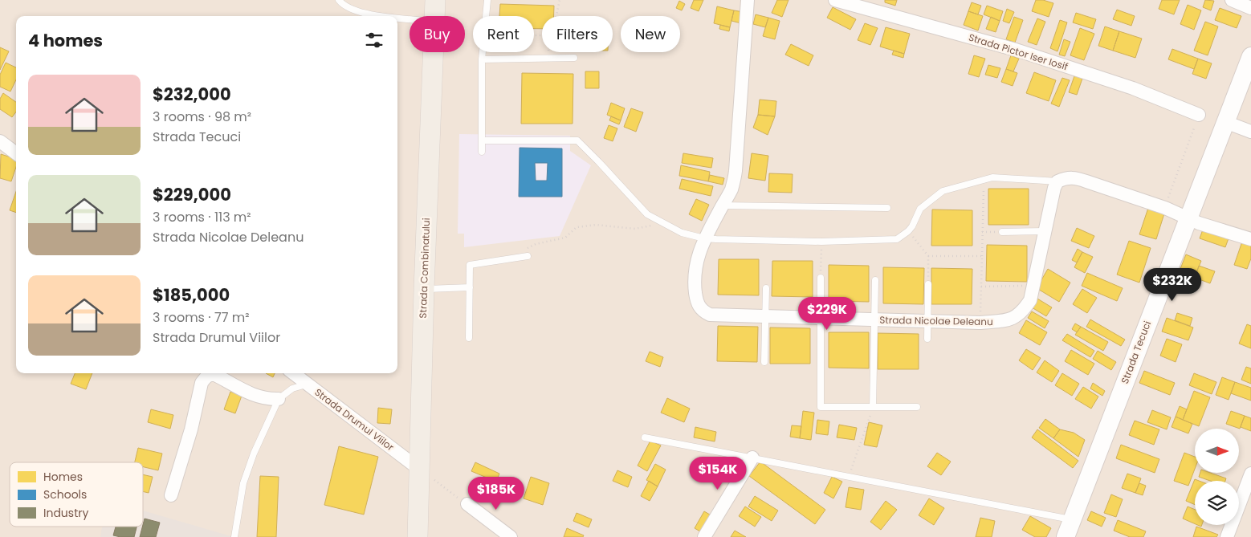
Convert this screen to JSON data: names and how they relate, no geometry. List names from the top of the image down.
{
  "streets": {
    "main road": ["Strada Combinatului", "Strada Tecuci"],
    "street": ["Strada Pictor Iser Iosif", "Strada Nicolae Deleanu", "Strada Drumul Viilor"]
  },
  "crossings": [
    ["Strada Combinatului", "Strada Drumul Viilor"]
  ],
  "legend": ["Homes", "Schools", "Industry"],
  "north": "right",
  "page": {
    "chip": [
      "Buy",
      "Rent",
      "Filters",
      "New"
    ],
    "heading": "4 homes",
    "list": [
      {
        "name": "$232,000",
        "note": "3 rooms · 98 m² · Strada Tecuci"
      },
      {
        "name": "$229,000",
        "note": "3 rooms · 113 m² · Strada Nicolae Deleanu"
      },
      {
        "name": "$185,000",
        "note": "3 rooms · 77 m² · Strada Drumul Viilor"
      }
    ],
    "price": [
      "$232K",
      "$229K",
      "$154K",
      "$185K"
    ]
  }
}
